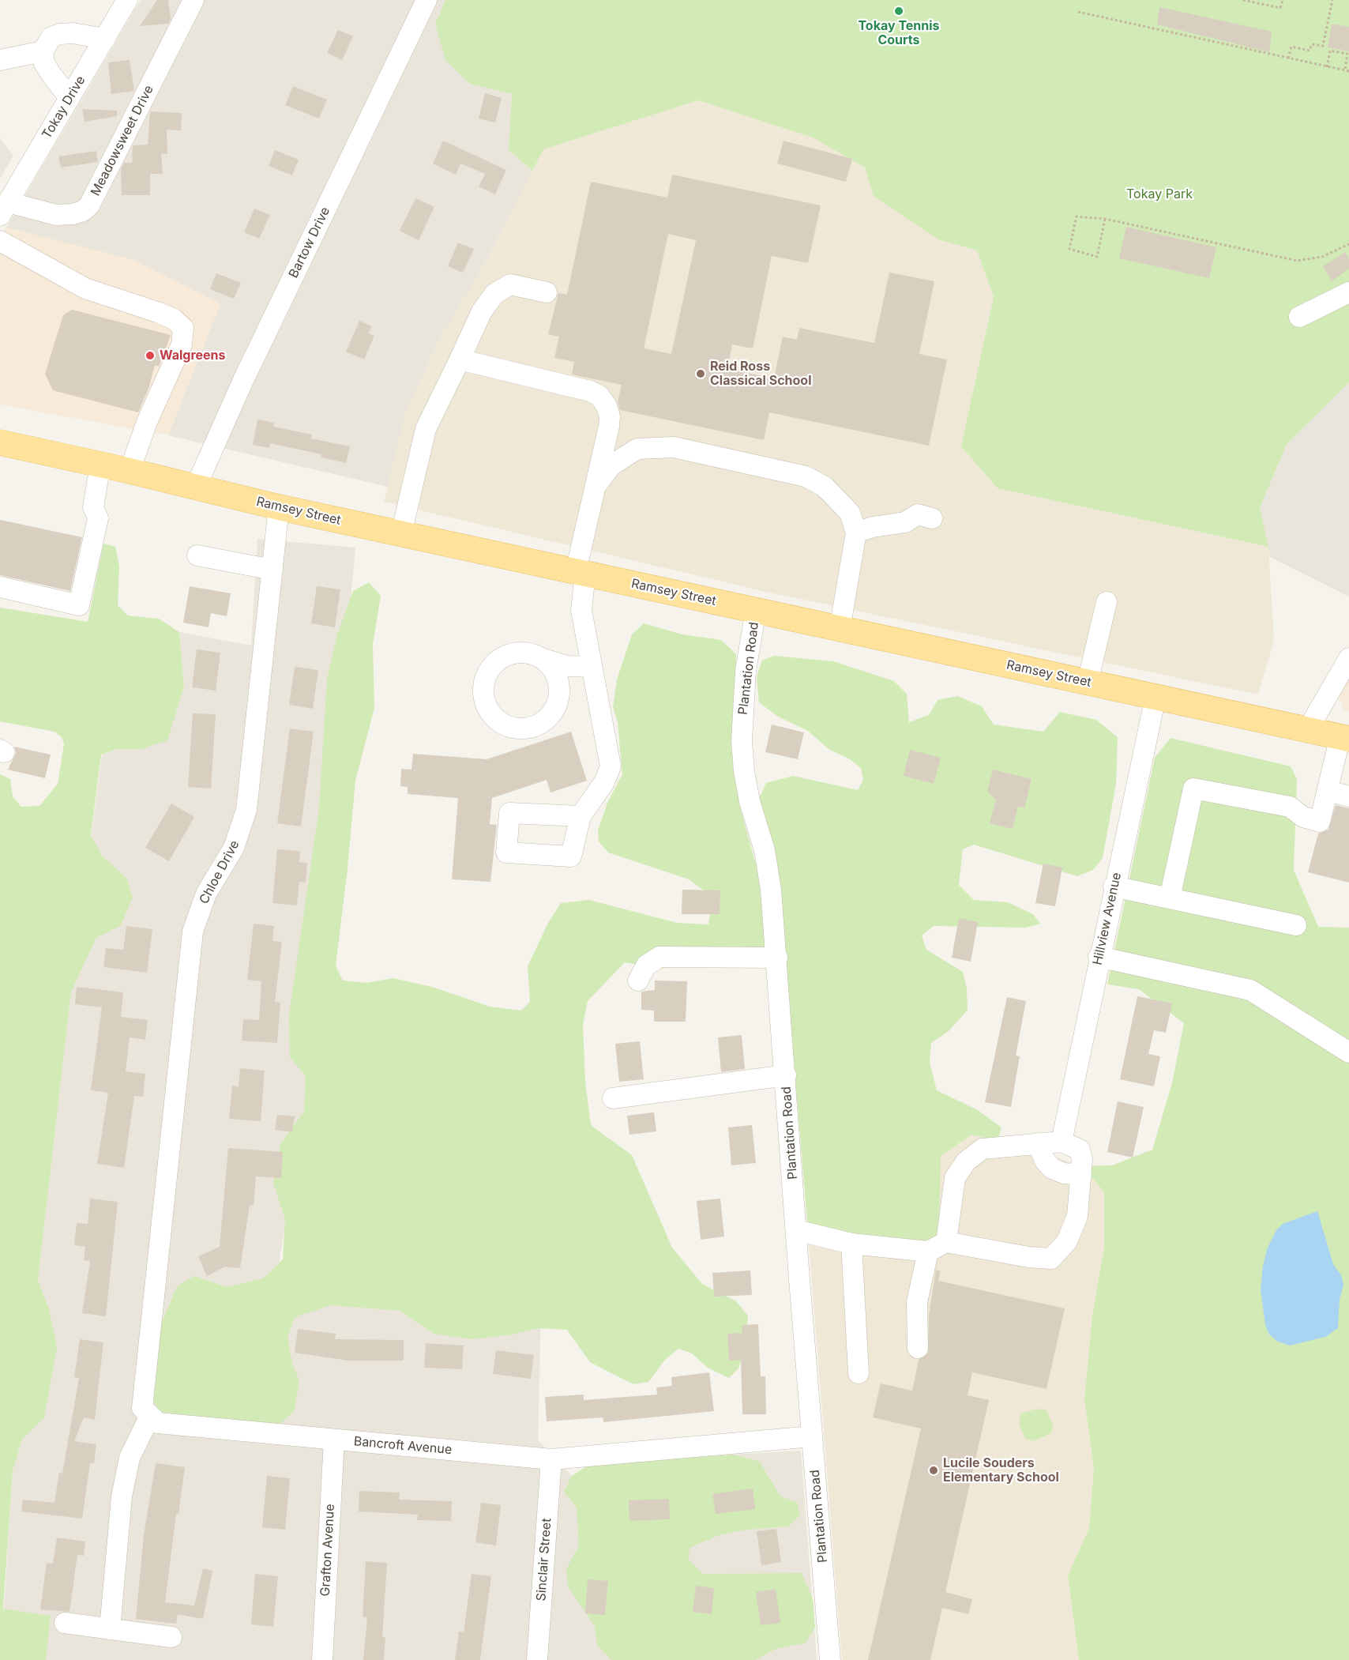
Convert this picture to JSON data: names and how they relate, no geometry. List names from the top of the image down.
{
  "streets": {
    "main road": ["Ramsey Street"],
    "street": [
      "Tokay Drive",
      "Meadowsweet Drive",
      "Bartow Drive",
      "Plantation Road",
      "Chloe Drive",
      "Hillview Avenue",
      "Bancroft Avenue",
      "Grafton Avenue",
      "Sinclair Street"
    ]
  },
  "crossings": [
    ["Tokay Drive", "Meadowsweet Drive"],
    ["Bartow Drive", "Ramsey Street"],
    ["Ramsey Street", "Plantation Road"],
    ["Ramsey Street", "Chloe Drive"],
    ["Ramsey Street", "Hillview Avenue"],
    ["Plantation Road", "Bancroft Avenue"],
    ["Chloe Drive", "Bancroft Avenue"],
    ["Bancroft Avenue", "Grafton Avenue"],
    ["Bancroft Avenue", "Sinclair Street"]
  ],
  "parks": ["Tokay Park"],
  "places": [
    "Tokay Tennis Courts",
    "Walgreens",
    "Reid Ross Classical School",
    "Lucile Souders Elementary School"
  ]
}
